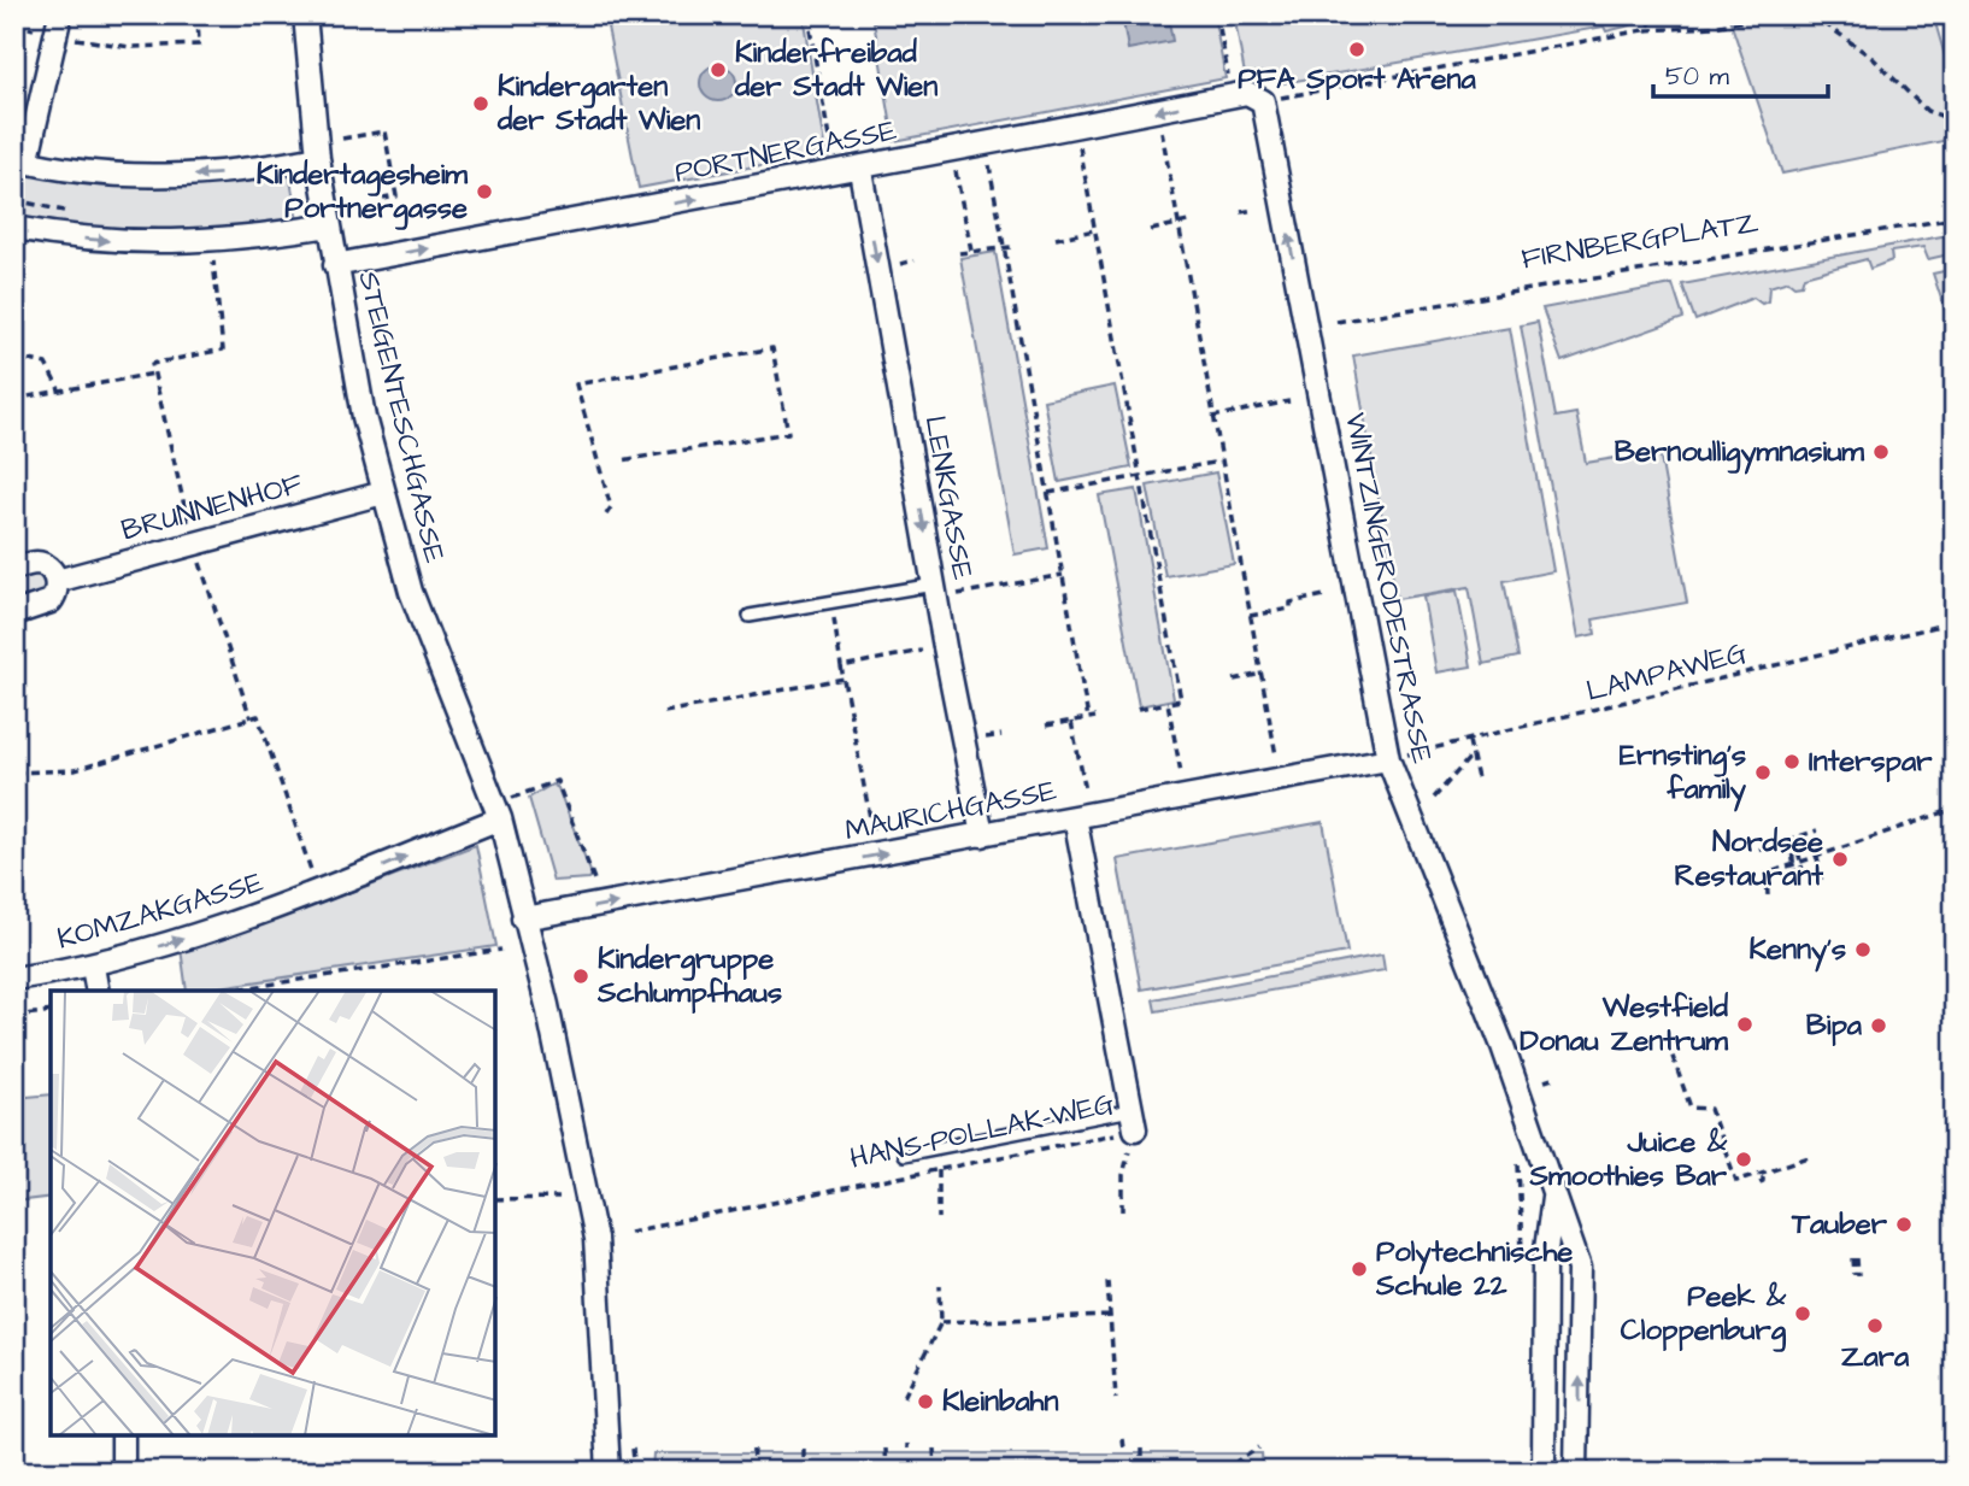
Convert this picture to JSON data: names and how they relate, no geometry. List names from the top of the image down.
{
  "streets": {
    "street": [
      "PORTNERGASSE",
      "STEIGENTESCHGASSE",
      "LENKGASSE",
      "BRUNNENHOF",
      "WINTZINGERODESTRASSE",
      "MAURICHGASSE",
      "KOMZAKGASSE",
      "HANS-POLLAK-WEG"
    ],
    "path": ["FIRNBERGPLATZ", "LAMPAWEG"]
  },
  "crossings": [
    ["PORTNERGASSE", "STEIGENTESCHGASSE"],
    ["PORTNERGASSE", "LENKGASSE"],
    ["PORTNERGASSE", "WINTZINGERODESTRASSE"],
    ["STEIGENTESCHGASSE", "BRUNNENHOF"],
    ["STEIGENTESCHGASSE", "MAURICHGASSE"],
    ["STEIGENTESCHGASSE", "KOMZAKGASSE"],
    ["LENKGASSE", "MAURICHGASSE"],
    ["WINTZINGERODESTRASSE", "LAMPAWEG"],
    ["WINTZINGERODESTRASSE", "MAURICHGASSE"],
    ["LAMPAWEG", "MAURICHGASSE"],
    ["MAURICHGASSE", "HANS-POLLAK-WEG"]
  ],
  "one_way": [
    "LENKGASSE",
    "WINTZINGERODESTRASSE",
    "MAURICHGASSE",
    "KOMZAKGASSE"
  ],
  "places": [
    "PFA Sport Arena",
    "Kinderfreibad der Stadt Wien",
    "Kindergarten der Stadt Wien",
    "Kindertagesheim Portnergasse",
    "Bernoulligymnasium",
    "Interspar",
    "Ernsting's family",
    "Nordsee Restaurant",
    "Kenny's",
    "Kindergruppe Schlumpfhaus",
    "Westfield Donau Zentrum",
    "Bipa",
    "Juice & Smoothies Bar",
    "Tauber",
    "Polytechnische Schule 22",
    "Peek & Cloppenburg",
    "Zara",
    "Kleinbahn"
  ],
  "scale_bar": "50 m"
}
